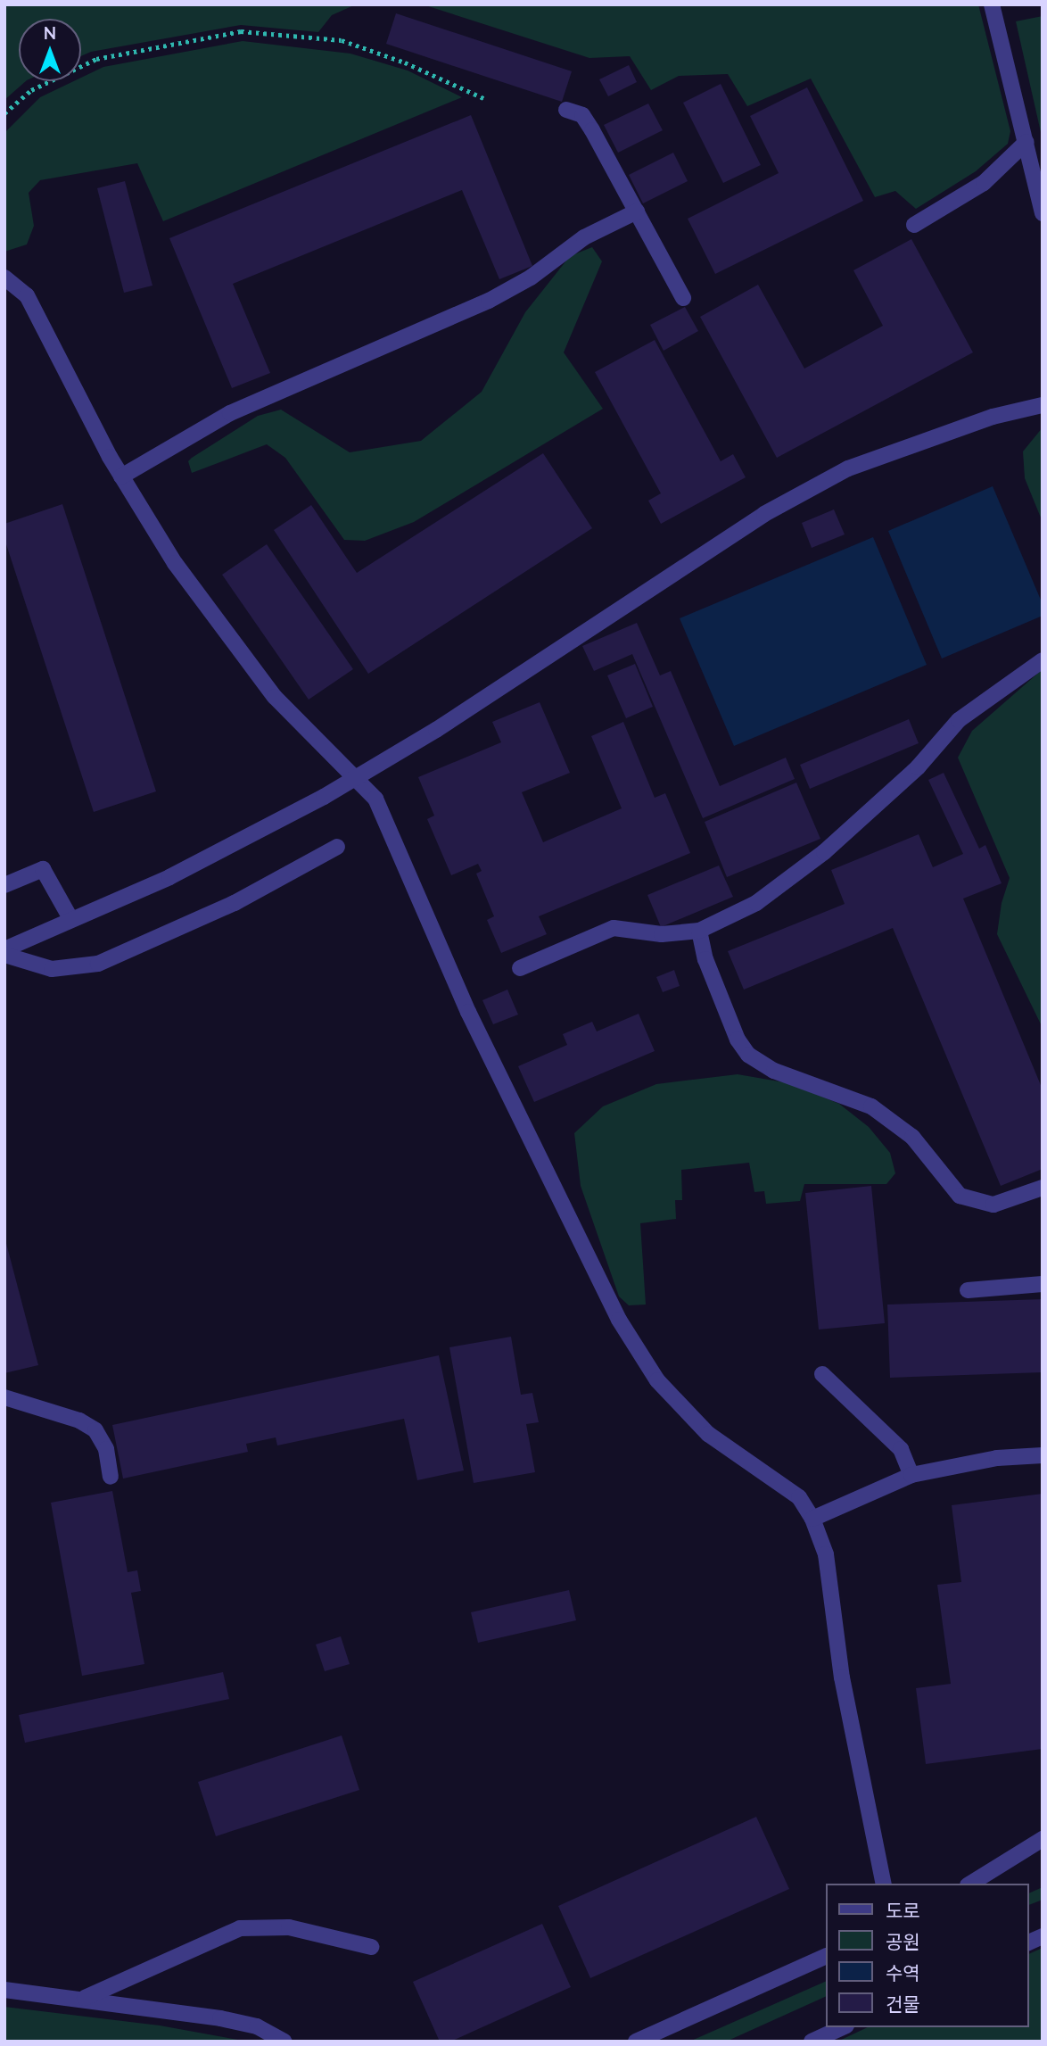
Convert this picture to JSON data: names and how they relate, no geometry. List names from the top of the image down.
{
  "legend": [
    "도로",
    "공원",
    "수역",
    "건물"
  ],
  "north": "top"
}
